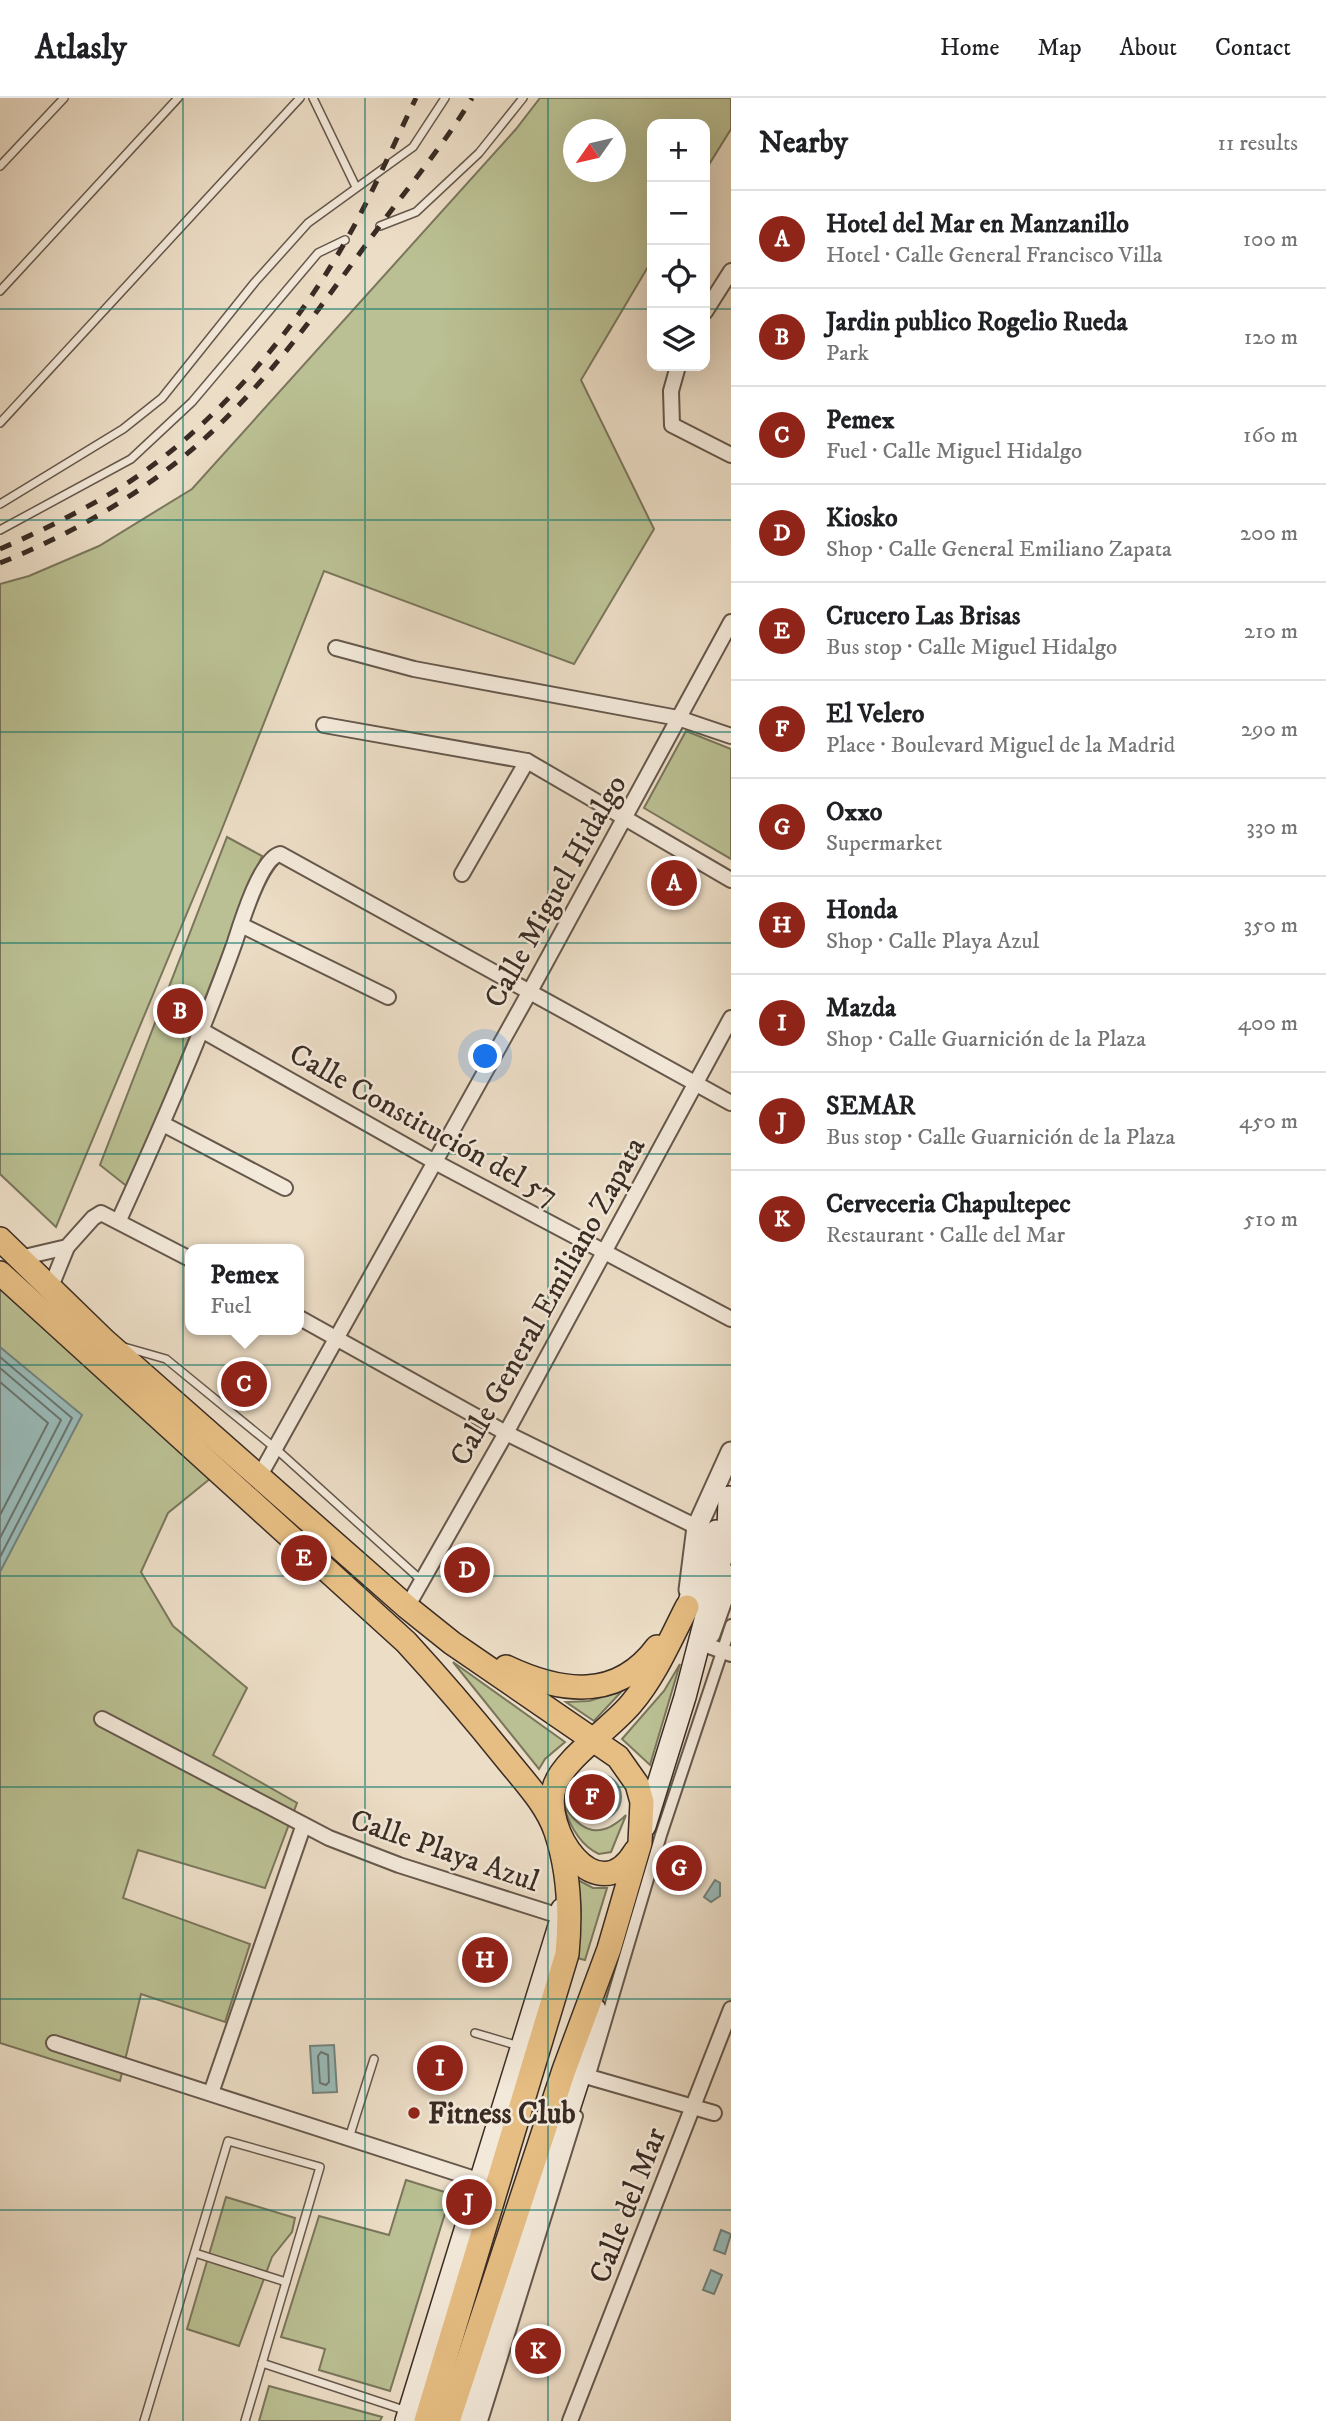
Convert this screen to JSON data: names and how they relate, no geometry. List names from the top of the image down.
{
  "streets": {
    "street": [
      "Calle Miguel Hidalgo",
      "Calle Constitución del 57",
      "Calle General Emiliano Zapata",
      "Calle Playa Azul",
      "Calle del Mar"
    ]
  },
  "crossings": [
    ["Calle Miguel Hidalgo", "Calle Constitución del 57"],
    ["Calle Constitución del 57", "Calle General Emiliano Zapata"]
  ],
  "places": ["Fitness Club"],
  "north": "bottom left",
  "page": {
    "header": "Atlasly",
    "nav": [
      "Home",
      "Map",
      "About",
      "Contact"
    ],
    "heading": ["Nearby", "11 results"],
    "map_buttons": ["+", "−"],
    "list": [
      {
        "mark": "A",
        "name": "Hotel del Mar en Manzanillo",
        "note": "Hotel · Calle General Francisco Villa",
        "value": "100 m"
      },
      {
        "mark": "B",
        "name": "Jardin publico Rogelio Rueda",
        "note": "Park",
        "value": "120 m"
      },
      {
        "mark": "C",
        "name": "Pemex",
        "note": "Fuel · Calle Miguel Hidalgo",
        "value": "160 m"
      },
      {
        "mark": "D",
        "name": "Kiosko",
        "note": "Shop · Calle General Emiliano Zapata",
        "value": "200 m"
      },
      {
        "mark": "E",
        "name": "Crucero Las Brisas",
        "note": "Bus stop · Calle Miguel Hidalgo",
        "value": "210 m"
      },
      {
        "mark": "F",
        "name": "El Velero",
        "note": "Place · Boulevard Miguel de la Madrid",
        "value": "290 m"
      },
      {
        "mark": "G",
        "name": "Oxxo",
        "note": "Supermarket",
        "value": "330 m"
      },
      {
        "mark": "H",
        "name": "Honda",
        "note": "Shop · Calle Playa Azul",
        "value": "350 m"
      },
      {
        "mark": "I",
        "name": "Mazda",
        "note": "Shop · Calle Guarnición de la Plaza",
        "value": "400 m"
      },
      {
        "mark": "J",
        "name": "SEMAR",
        "note": "Bus stop · Calle Guarnición de la Plaza",
        "value": "450 m"
      },
      {
        "mark": "K",
        "name": "Cerveceria Chapultepec",
        "note": "Restaurant · Calle del Mar",
        "value": "510 m"
      }
    ],
    "pins": [
      "A",
      "B",
      "C",
      "E",
      "D",
      "F",
      "G",
      "H",
      "I",
      "J",
      "K"
    ],
    "popup": ["Pemex", "Fuel"]
  }
}
